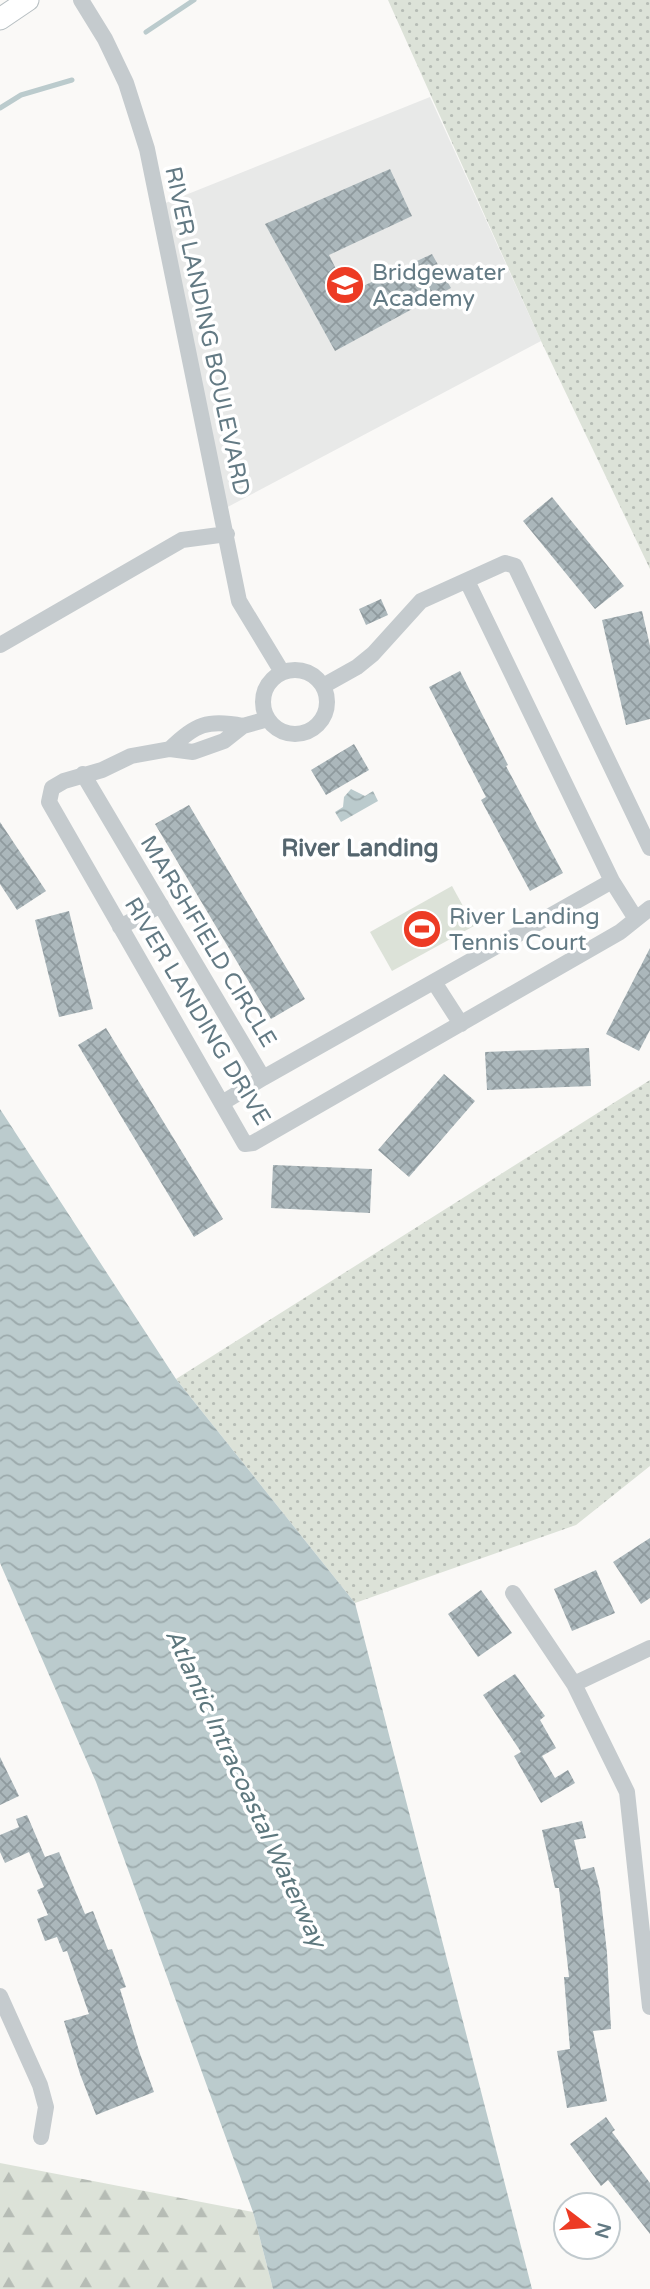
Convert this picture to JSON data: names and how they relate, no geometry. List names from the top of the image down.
{
  "streets": {
    "street": ["RIVER LANDING BOULEVARD", "MARSHFIELD CIRCLE", "RIVER LANDING DRIVE"]
  },
  "crossings": [
    ["RIVER LANDING BOULEVARD", "RIVER LANDING DRIVE"],
    ["MARSHFIELD CIRCLE", "RIVER LANDING DRIVE"]
  ],
  "districts": ["River Landing"],
  "water": ["Atlantic Intracoastal Waterway"],
  "places": {
    "school or university": ["Bridgewater Academy"],
    "sports": ["River Landing Tennis Court"]
  },
  "north": "right"
}
